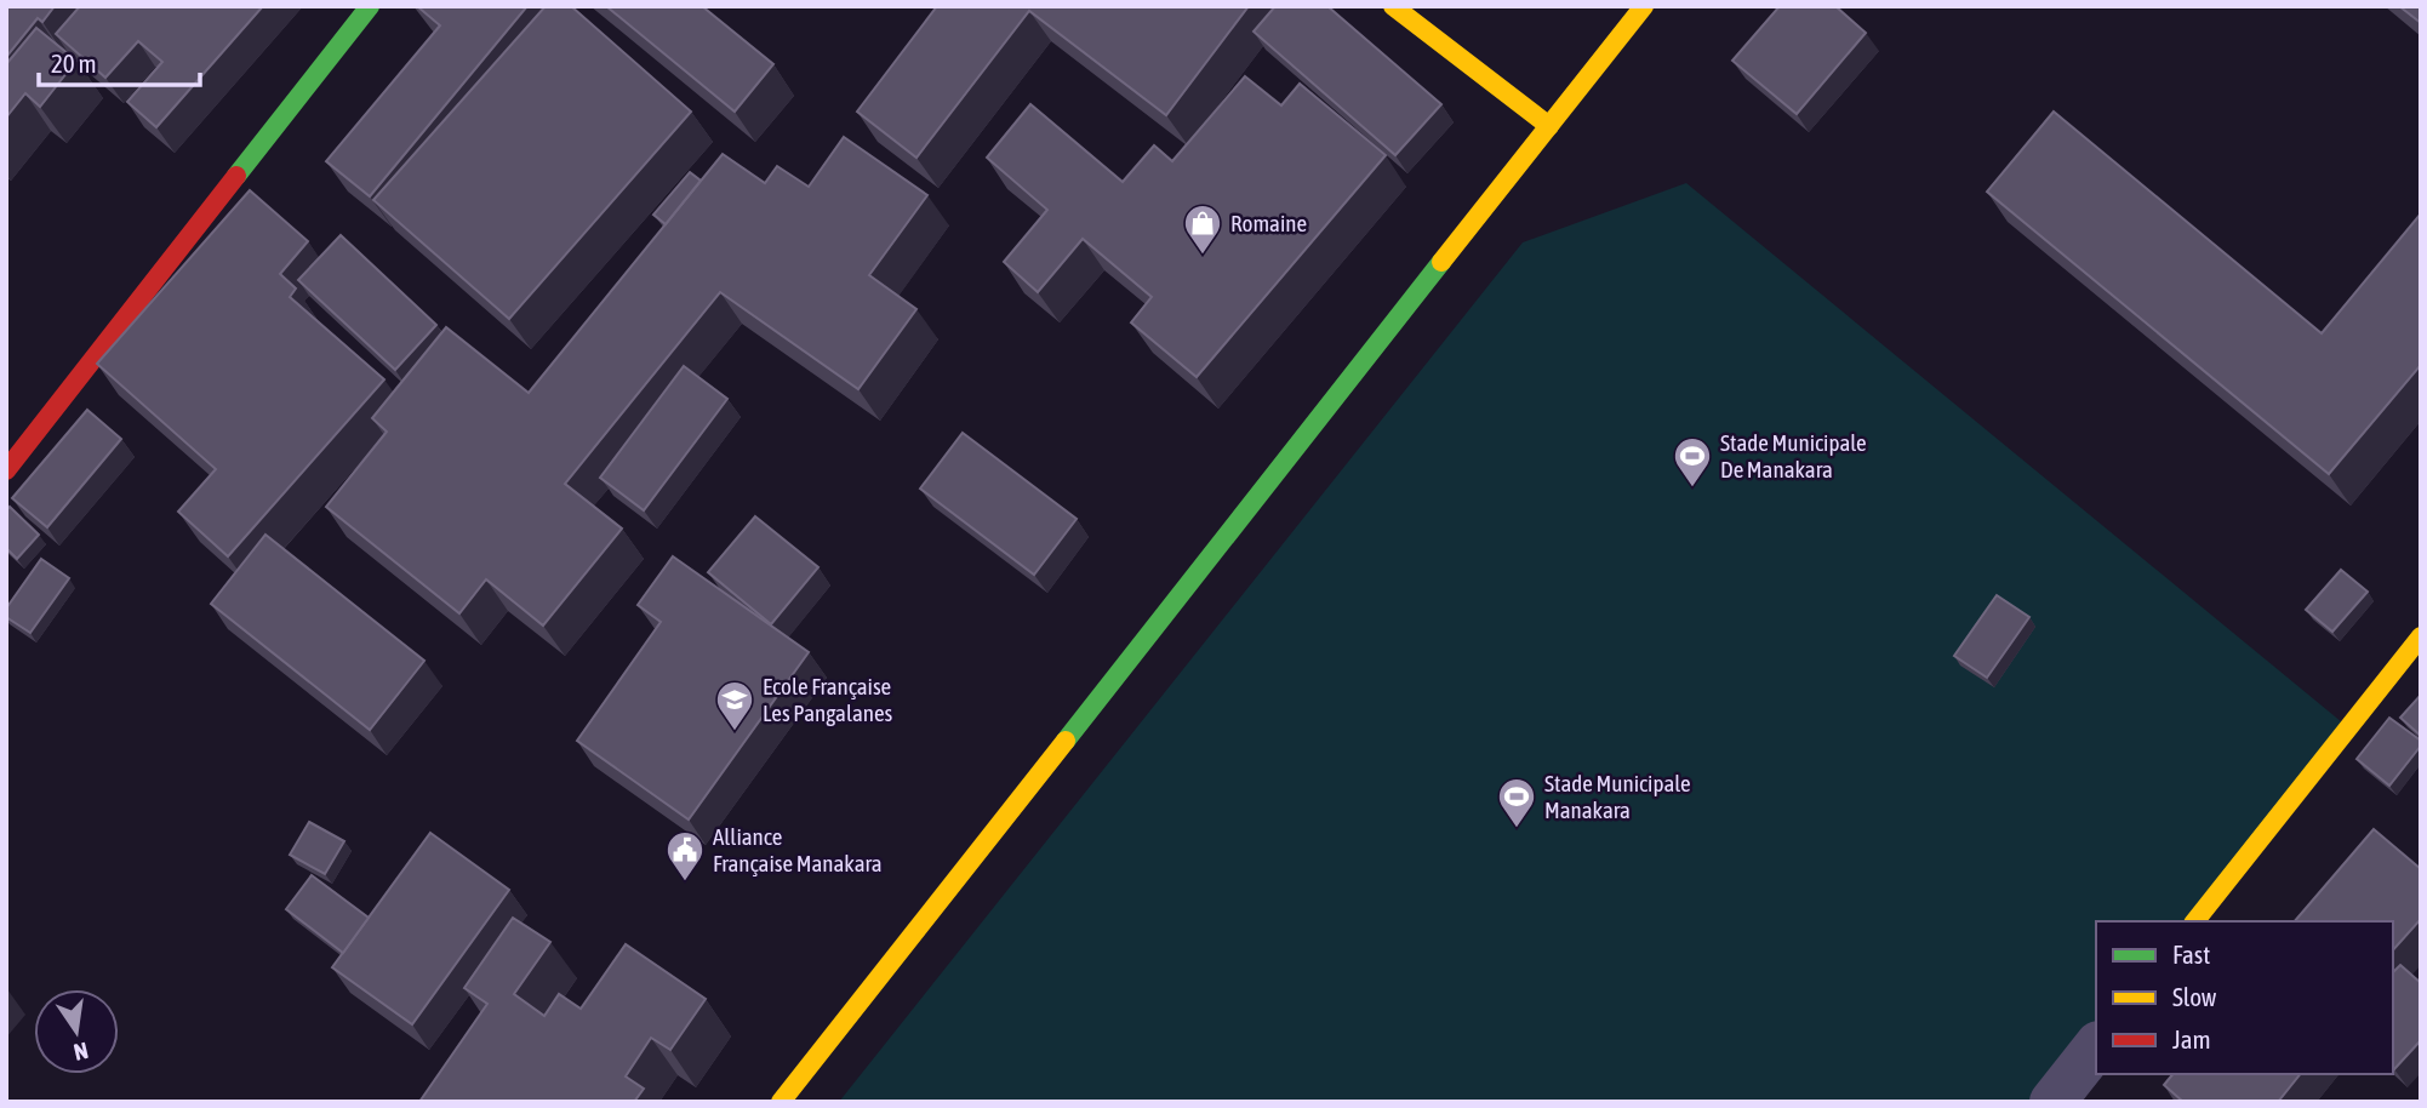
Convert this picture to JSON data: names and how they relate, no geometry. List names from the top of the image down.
{
  "places": {
    "shop": ["Romaine"],
    "sports": ["Stade Municipale De Manakara", "Stade Municipale Manakara"],
    "school or university": ["Ecole Française Les Pangalanes"],
    "public building": ["Alliance Française Manakara"]
  },
  "legend": ["Fast", "Slow", "Jam"],
  "scale_bar": "20 m",
  "north": "bottom"
}
